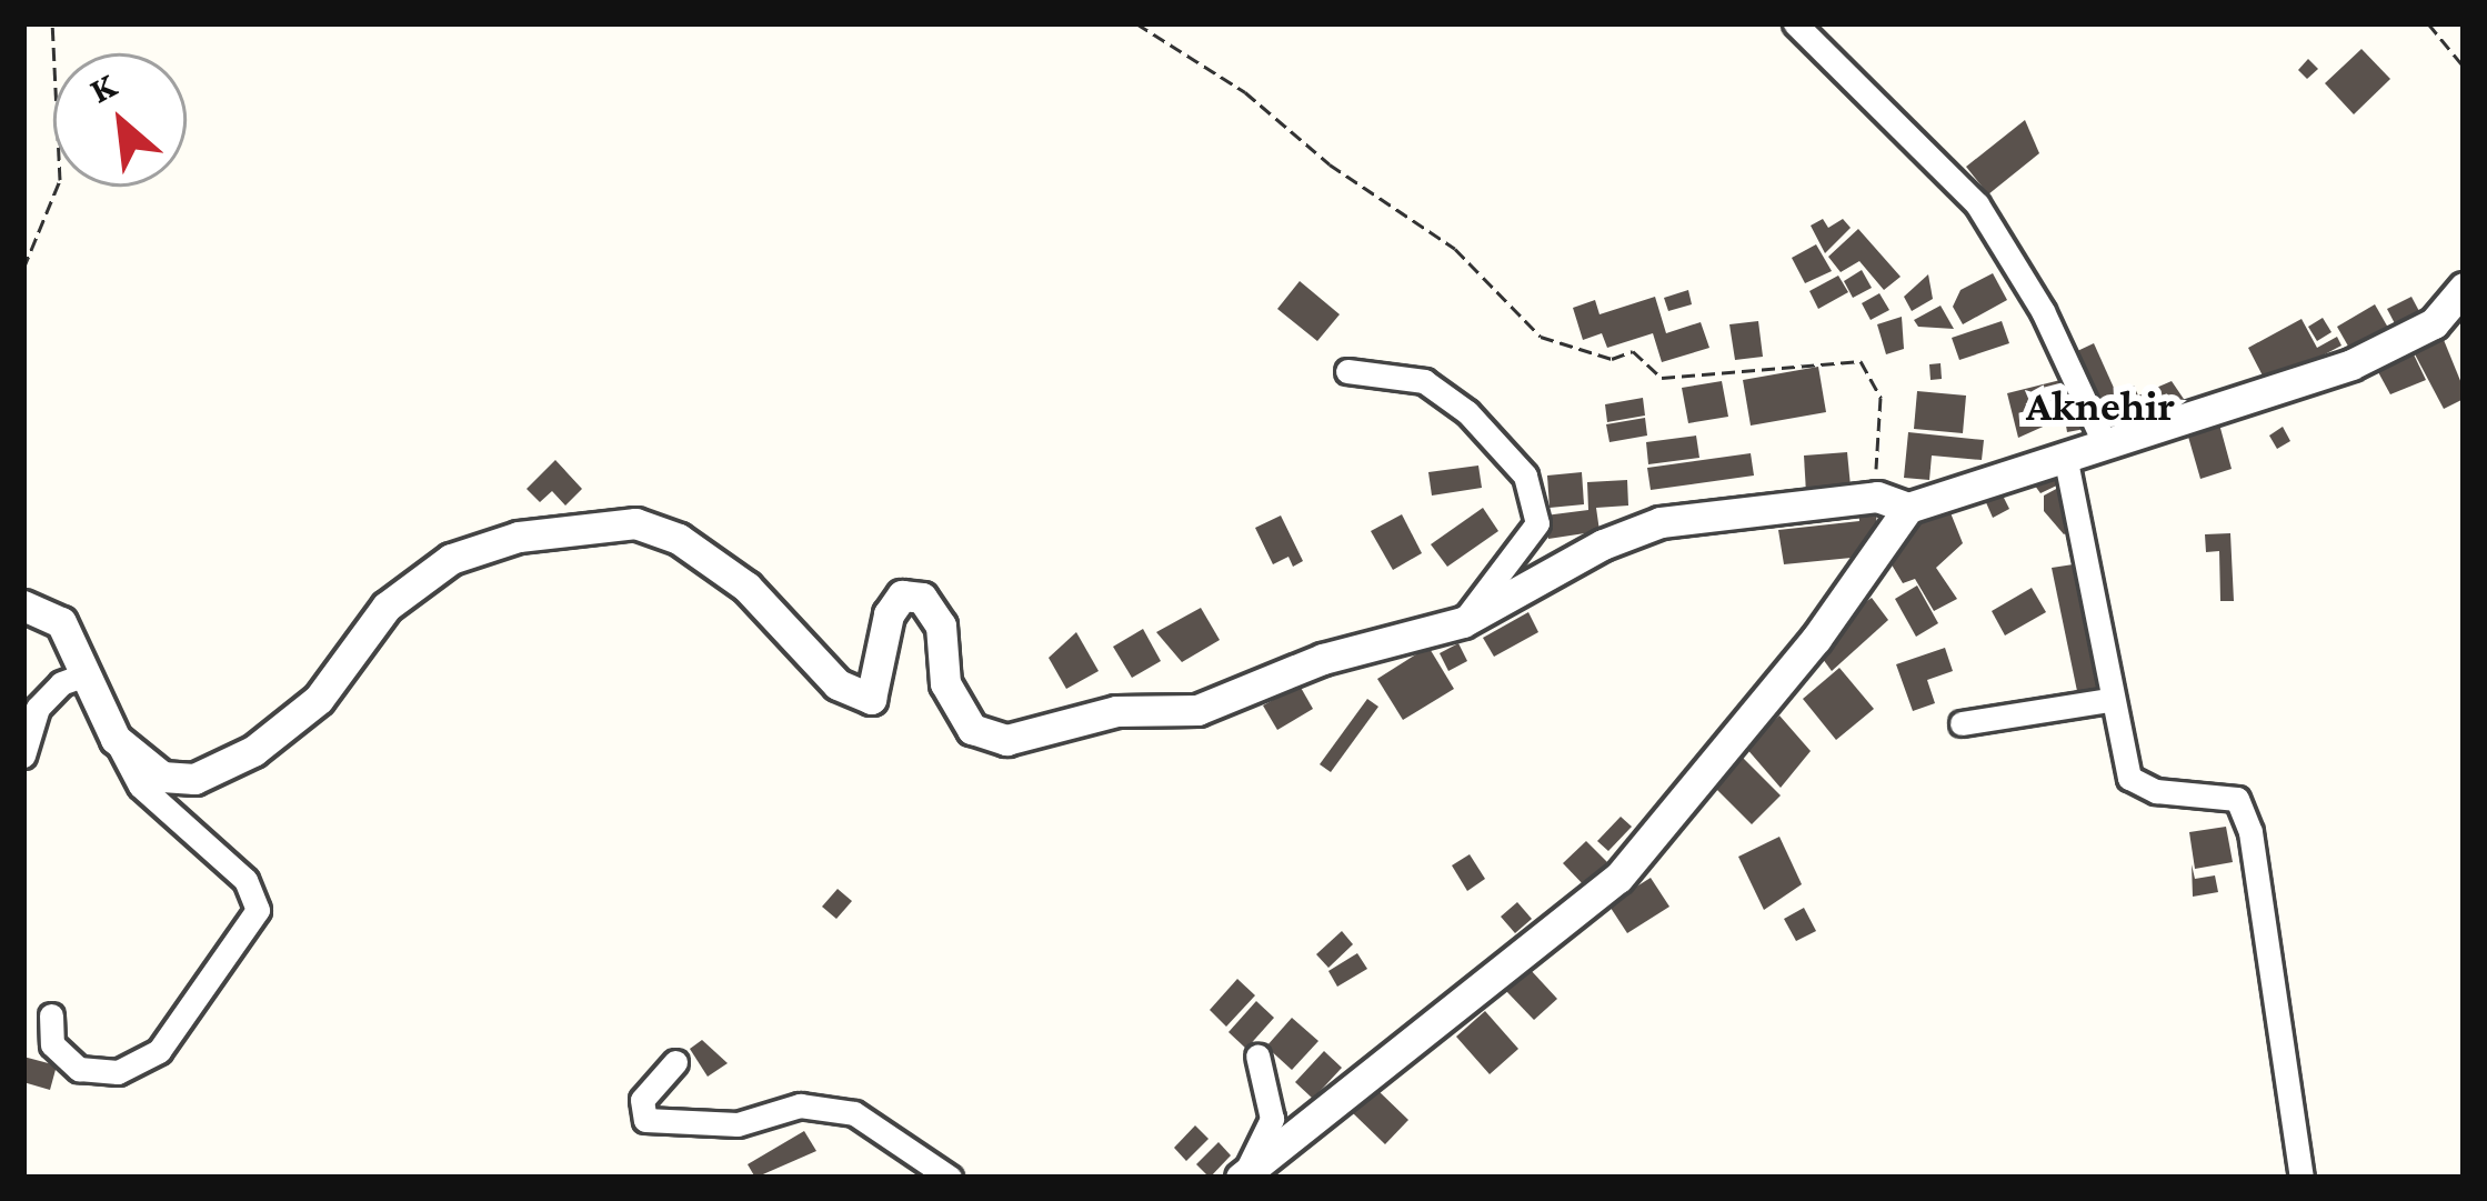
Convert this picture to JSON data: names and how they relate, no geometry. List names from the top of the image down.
{
  "districts": ["Aknehir"],
  "north": "top left"
}
